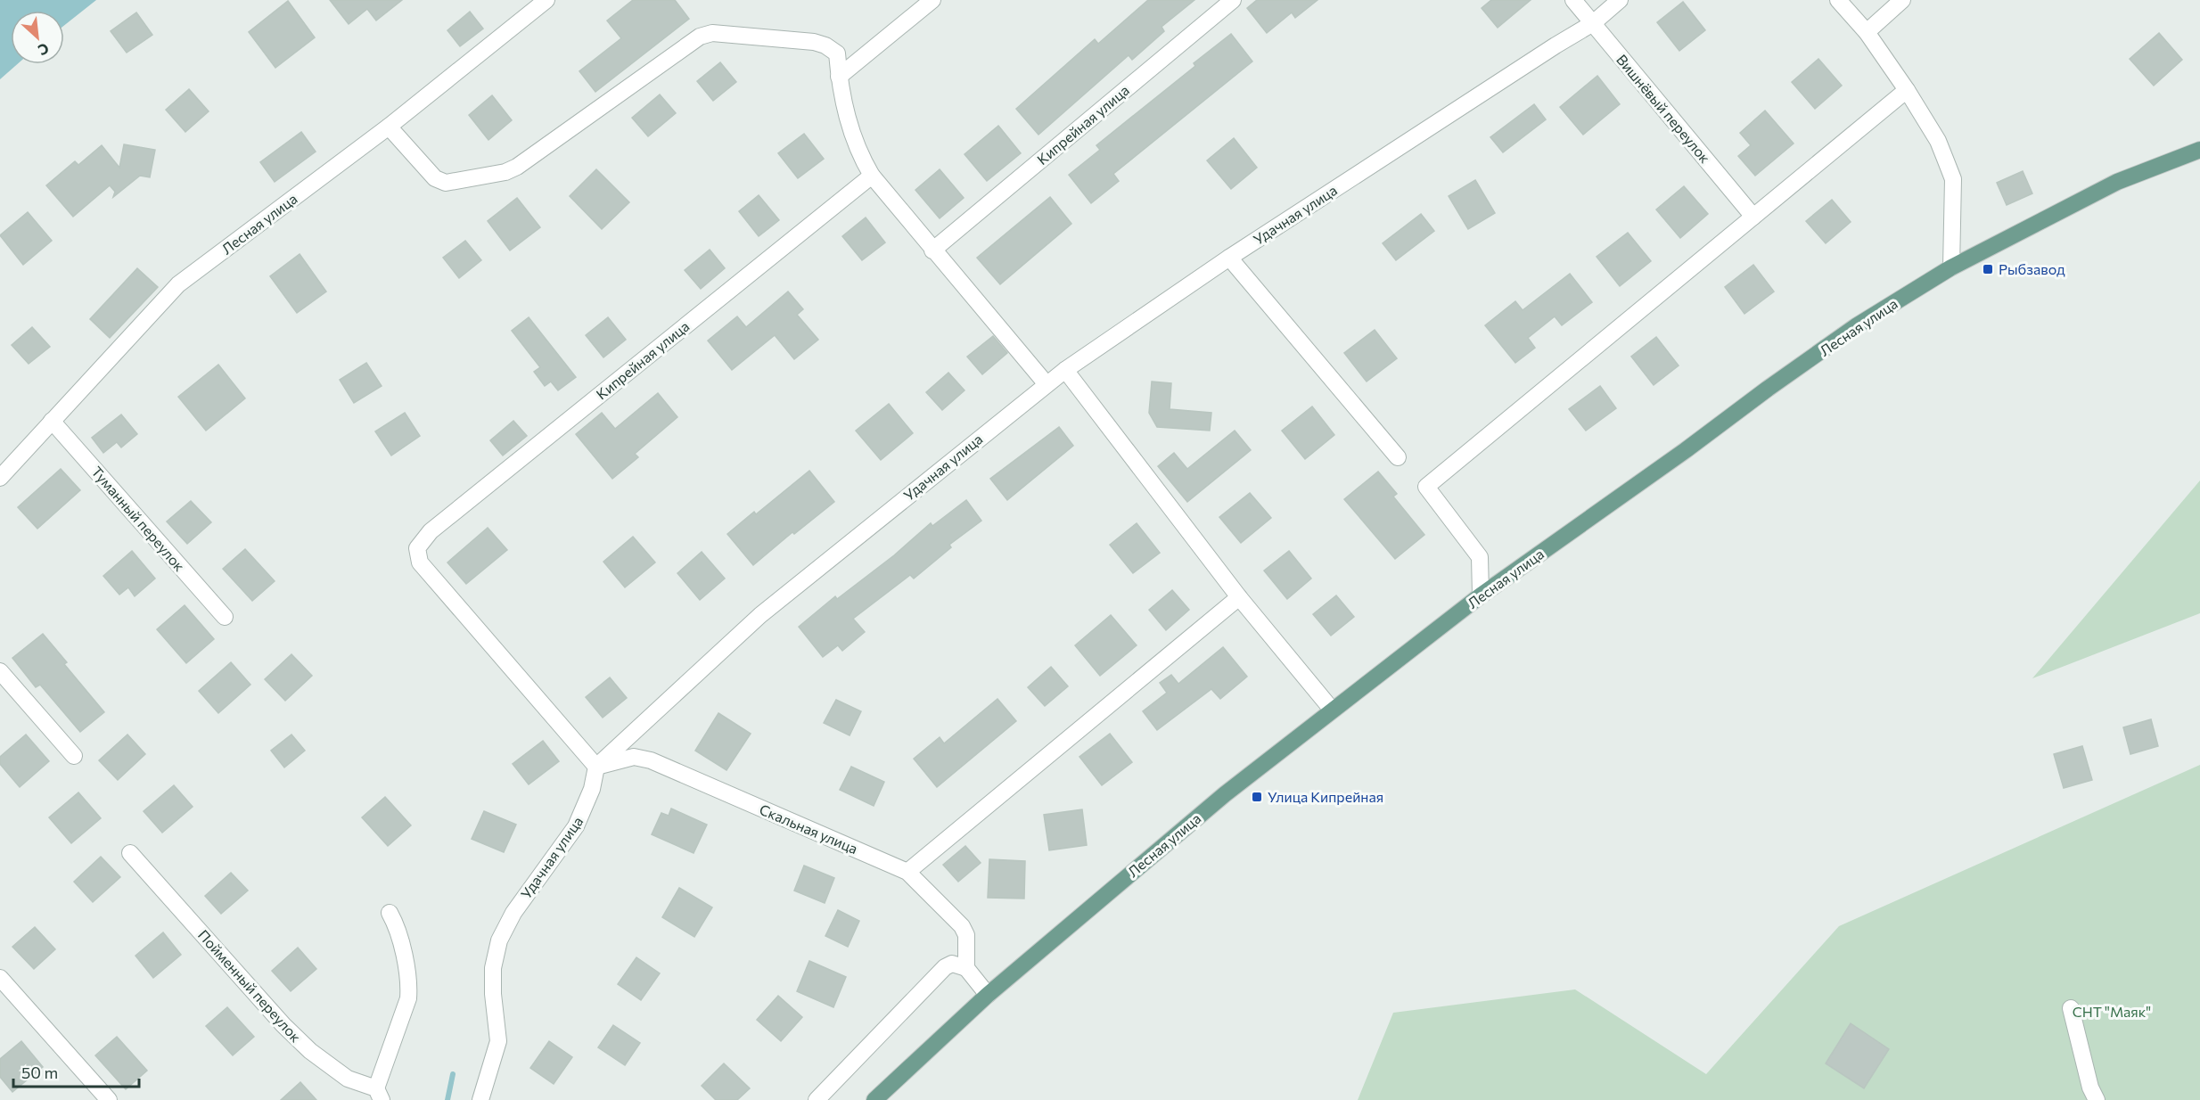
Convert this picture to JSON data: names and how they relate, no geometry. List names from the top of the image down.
{
  "streets": {
    "main road": ["Лесная улица"],
    "street": [
      "Вишнёвый переулок",
      "Кипрейная улица",
      "Удачная улица",
      "Туманный переулок",
      "Скальная улица",
      "Пойменный переулок"
    ]
  },
  "crossings": [
    ["Вишнёвый переулок", "Удачная улица"],
    ["Кипрейная улица", "Удачная улица"],
    ["Кипрейная улица", "Скальная улица"],
    ["Удачная улица", "Скальная улица"],
    ["Лесная улица", "Туманный переулок"]
  ],
  "parks": ["СНТ \"Маяк\""],
  "places": {
    "transit": ["Рыбзавод", "Улица Кипрейная"]
  },
  "scale_bar": "50 m",
  "north": "bottom right"
}
